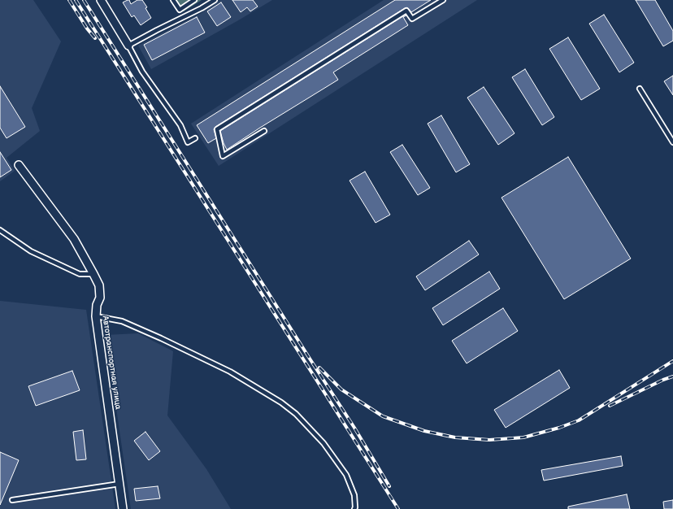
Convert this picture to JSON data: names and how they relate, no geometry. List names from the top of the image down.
{
  "streets": {
    "street": ["Автотранспортная улица"]
  }
}
